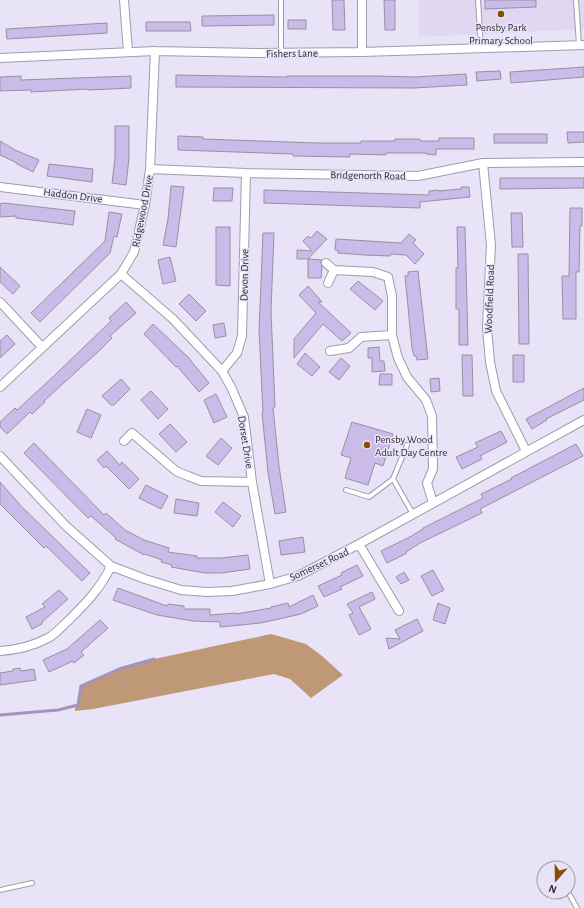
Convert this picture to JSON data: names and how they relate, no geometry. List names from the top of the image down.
{
  "streets": {
    "street": [
      "Fishers Lane",
      "Bridgenorth Road",
      "Haddon Drive",
      "Ridgewood Drive",
      "Devon Drive",
      "Woodfield Road",
      "Dorset Drive",
      "Somerset Road"
    ]
  },
  "crossings": [
    ["Fishers Lane", "Ridgewood Drive"],
    ["Bridgenorth Road", "Ridgewood Drive"],
    ["Bridgenorth Road", "Devon Drive"],
    ["Bridgenorth Road", "Woodfield Road"],
    ["Haddon Drive", "Ridgewood Drive"],
    ["Ridgewood Drive", "Dorset Drive"],
    ["Devon Drive", "Dorset Drive"],
    ["Woodfield Road", "Somerset Road"],
    ["Dorset Drive", "Somerset Road"]
  ],
  "places": ["Pensby Park Primary School", "Pensby Wood Adult Day Centre"],
  "north": "bottom"
}
